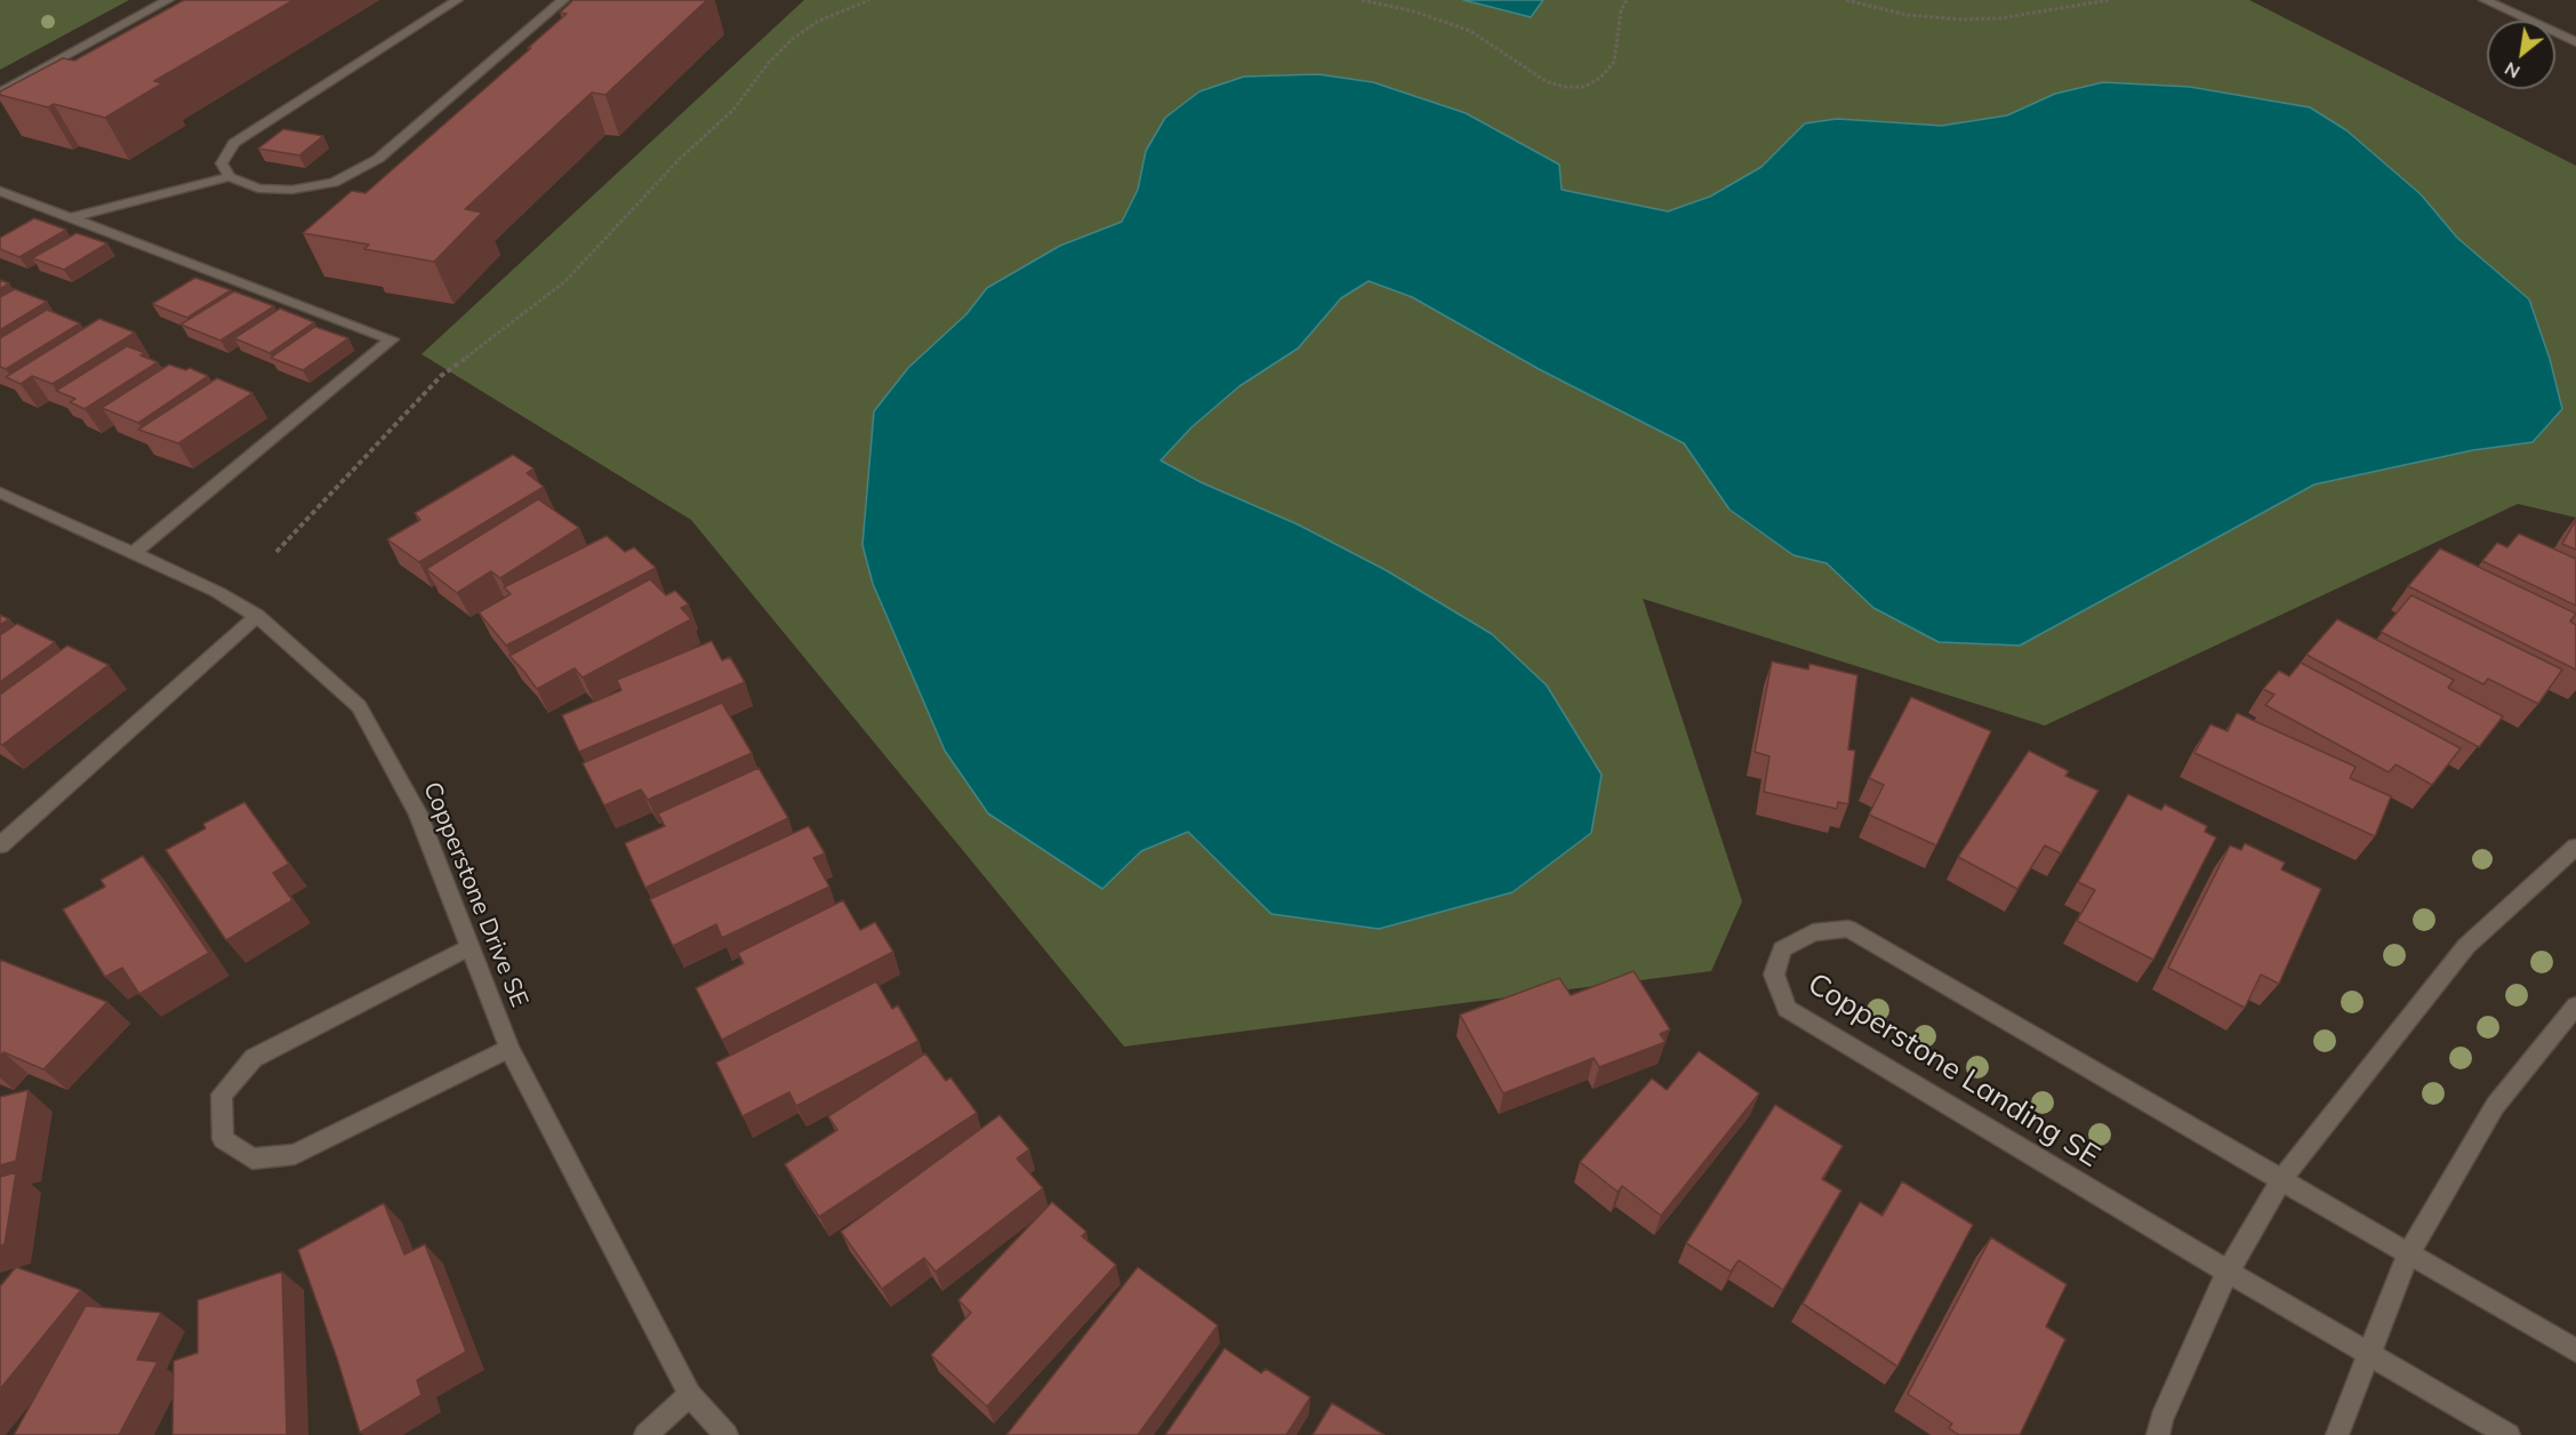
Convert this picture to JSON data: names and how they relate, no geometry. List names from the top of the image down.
{
  "streets": {
    "street": ["Copperstone Drive SE", "Copperstone Landing SE"]
  },
  "north": "bottom left"
}
